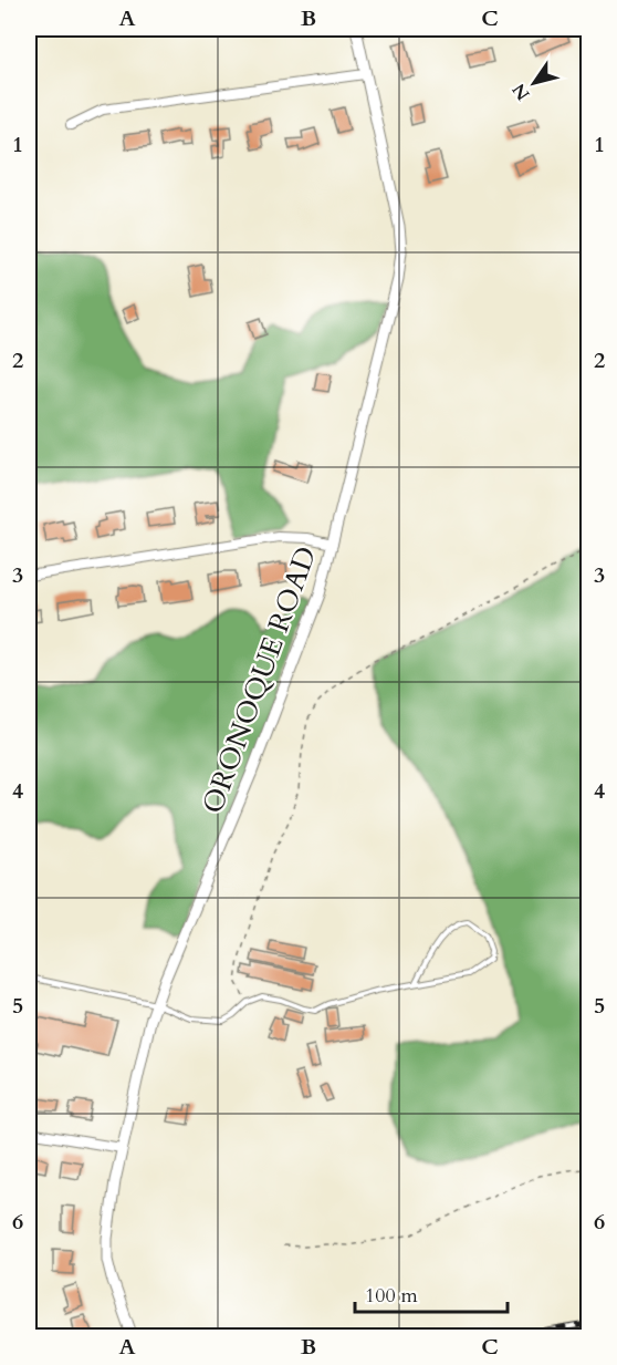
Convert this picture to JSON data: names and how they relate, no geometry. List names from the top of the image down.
{
  "streets": {
    "street": ["ORONOQUE ROAD"]
  },
  "scale_bar": "100 m",
  "north": "bottom left",
  "grid": {
    "columns": ["A", "B", "C"],
    "rows": [
      "1",
      "2",
      "3",
      "4",
      "5",
      "6"
    ]
  }
}
